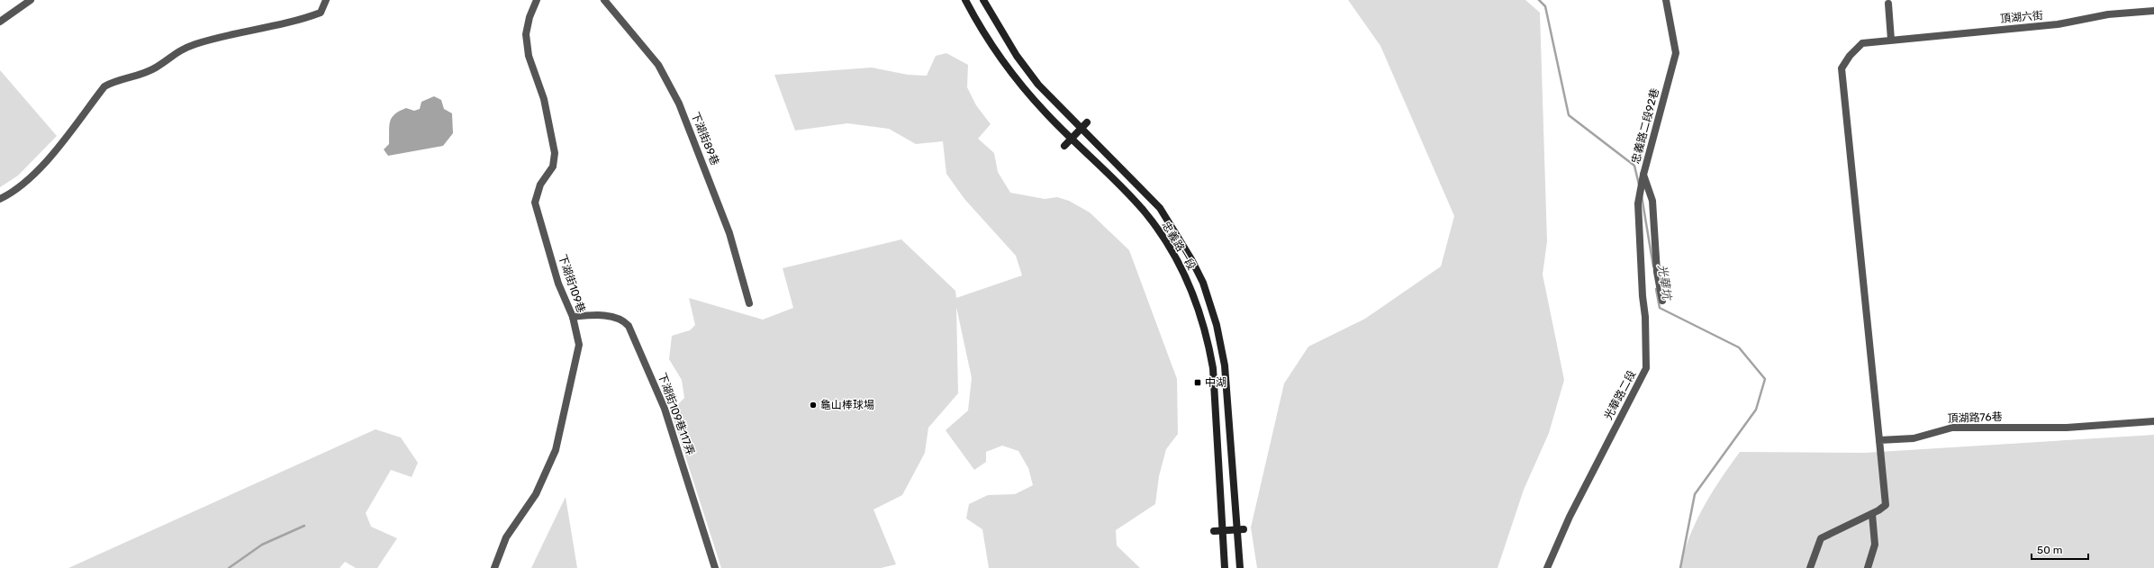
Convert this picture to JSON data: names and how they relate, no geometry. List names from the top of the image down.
{
  "streets": {
    "main road": ["忠義路一段"],
    "street": [
      "頂湖六街",
      "忠義路二段92巷",
      "下湖街89巷",
      "下湖街109巷",
      "光華路二段",
      "下湖街109巷117弄",
      "頂湖路76巷"
    ]
  },
  "crossings": [
    ["頂湖六街", "頂湖路76巷"],
    ["忠義路二段92巷", "光華路二段"],
    ["下湖街109巷", "下湖街109巷117弄"]
  ],
  "water": ["光華坑"],
  "places": {
    "transit": ["中湖"],
    "other": ["龜山棒球場"]
  },
  "scale_bar": "50 m"
}
